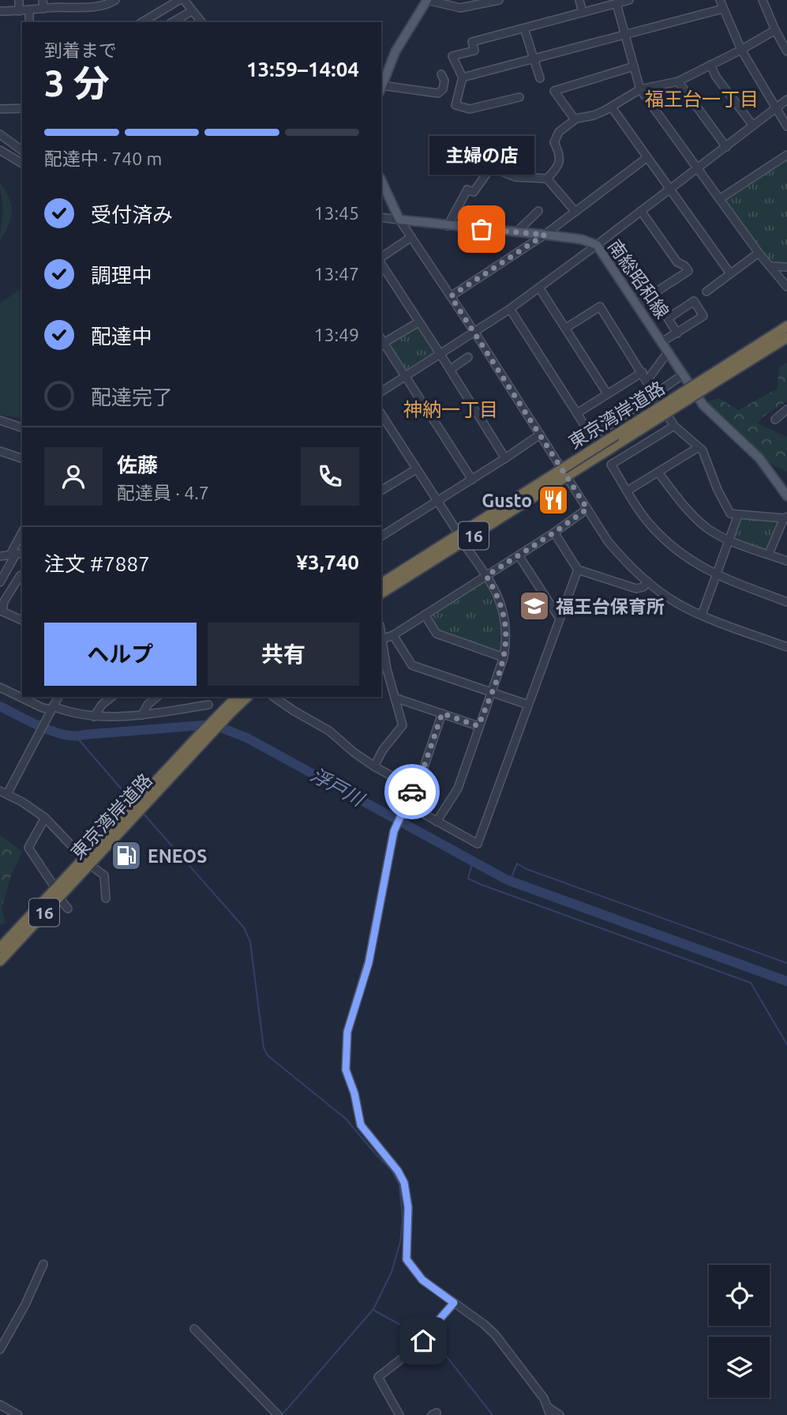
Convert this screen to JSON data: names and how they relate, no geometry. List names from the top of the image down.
{
  "streets": {
    "highway": ["東京湾岸道路", "16"],
    "main road": ["南総昭和線"]
  },
  "districts": ["福王台一丁目", "神納一丁目"],
  "water": ["浮戸川"],
  "places": {
    "other": ["主婦の店"],
    "restaurant": ["Gusto"],
    "school or university": ["福王台保育所"],
    "fuel station": ["ENEOS"]
  },
  "page": {
    "heading": ["3 分", "到着まで", "13:59–14:04"],
    "panel": [
      "佐藤",
      "配達員 · 4.7",
      "注文 #7887",
      "¥3,740"
    ],
    "bar": "配達中 · 740 m",
    "bubble": "主婦の店",
    "list": [
      ["受付済み", "13:45"],
      ["調理中", "13:47"],
      ["配達中", "13:49"],
      "配達完了"
    ],
    "buttons": ["ヘルプ", "共有"]
  }
}
